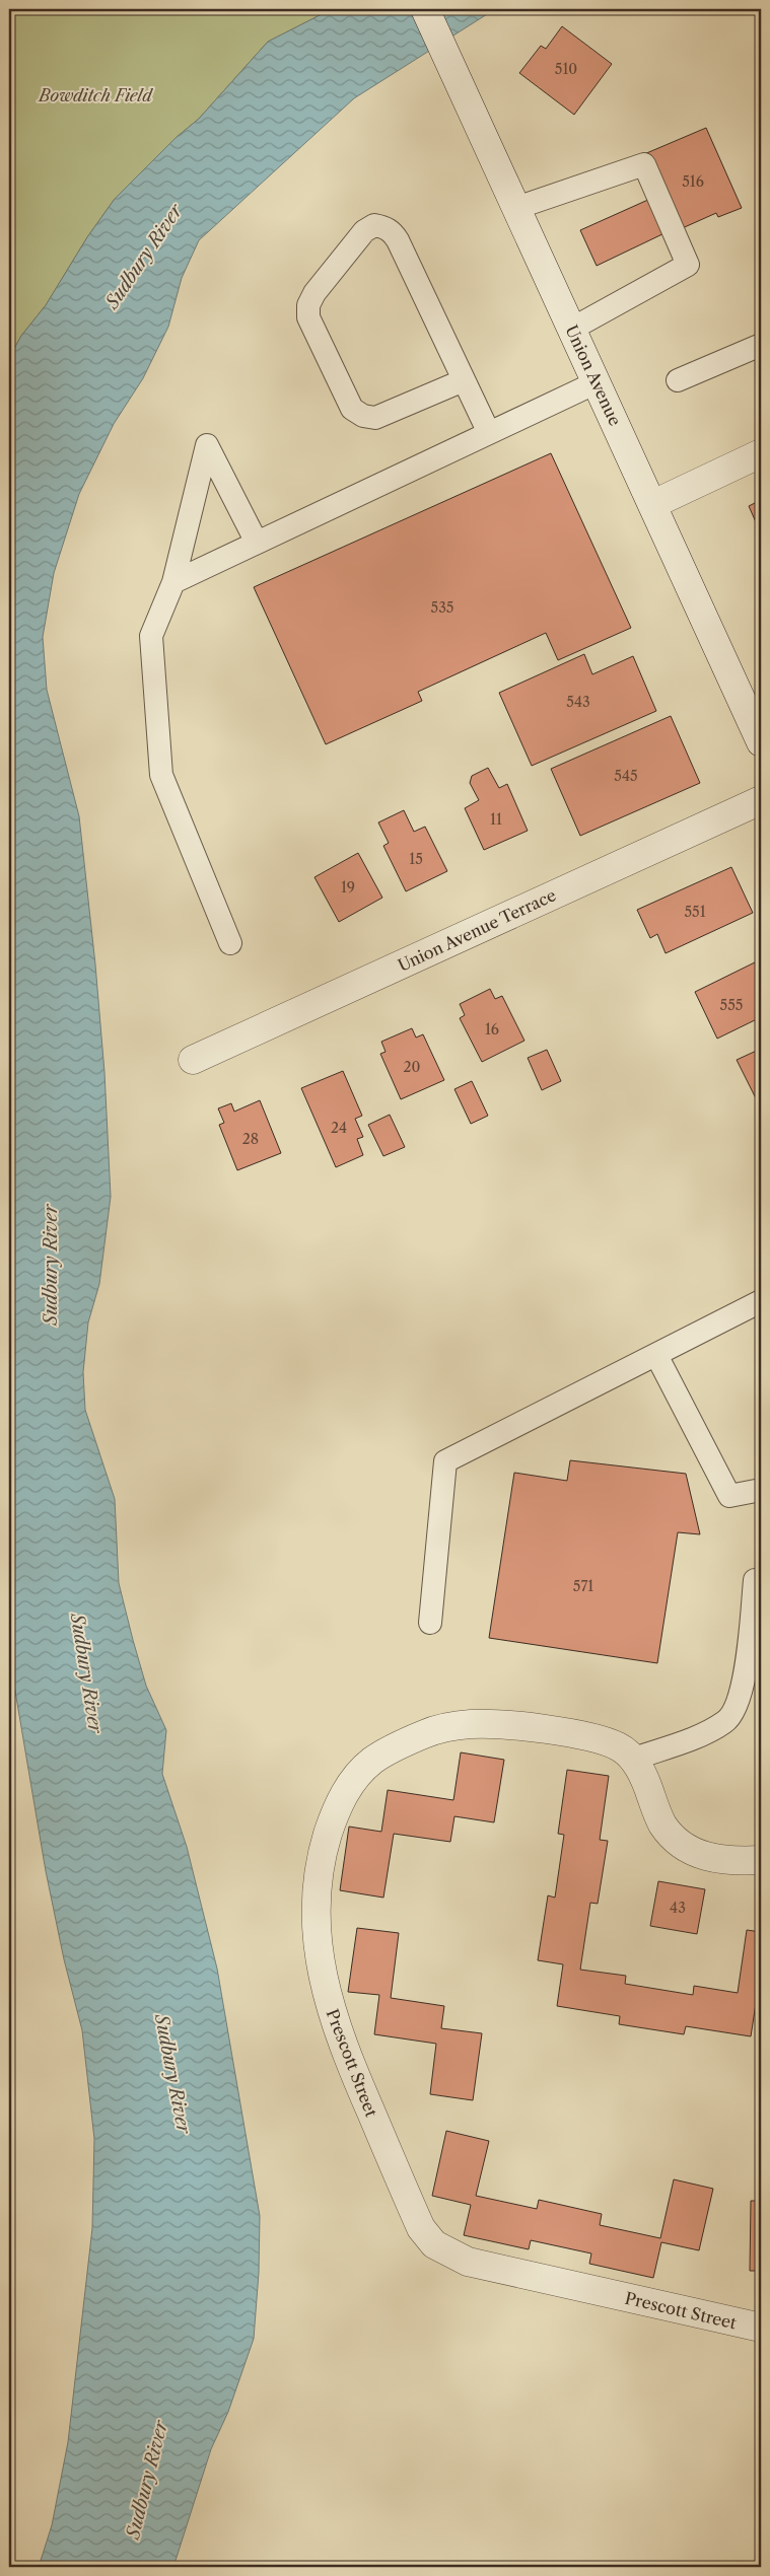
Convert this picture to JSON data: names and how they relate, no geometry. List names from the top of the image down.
{
  "streets": {
    "street": ["Union Avenue", "Union Avenue Terrace", "Prescott Street"]
  },
  "water": ["Sudbury River"],
  "parks": ["Bowditch Field"],
  "house_numbers": [
    "510",
    "516",
    "535",
    "543",
    "545",
    "11",
    "15",
    "19",
    "551",
    "555",
    "16",
    "20",
    "24",
    "28",
    "571",
    "43"
  ]
}
